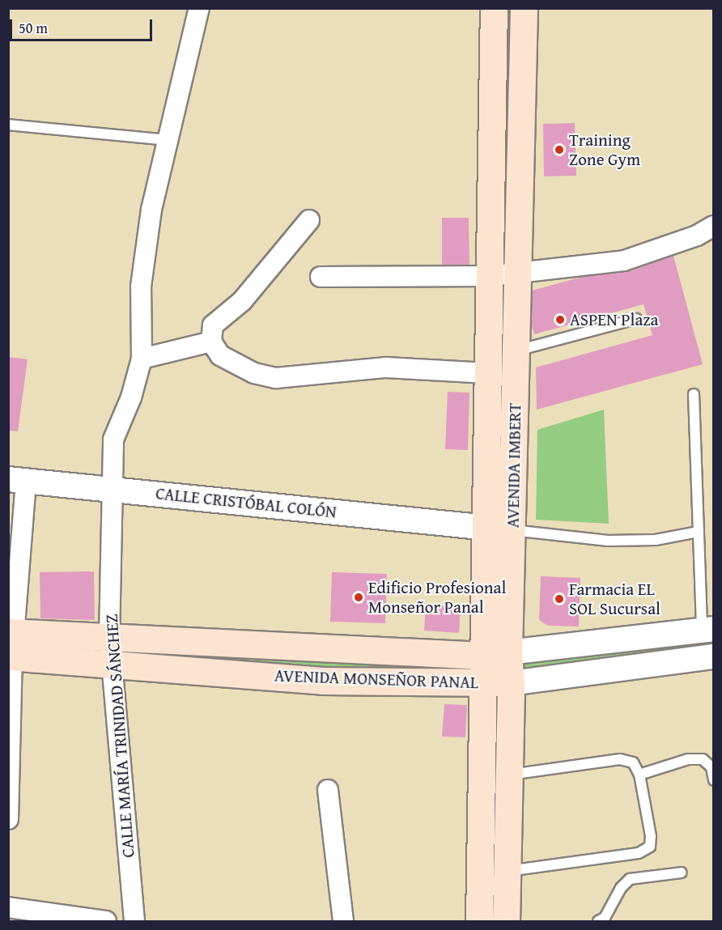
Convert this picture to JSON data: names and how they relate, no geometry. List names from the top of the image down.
{
  "streets": {
    "main road": ["AVENIDA IMBERT", "AVENIDA MONSEÑOR PANAL"],
    "street": ["CALLE CRISTÓBAL COLÓN", "CALLE MARÍA TRINIDAD SÁNCHEZ"]
  },
  "crossings": [
    ["AVENIDA IMBERT", "CALLE CRISTÓBAL COLÓN"],
    ["AVENIDA IMBERT", "AVENIDA MONSEÑOR PANAL"],
    ["CALLE CRISTÓBAL COLÓN", "CALLE MARÍA TRINIDAD SÁNCHEZ"],
    ["AVENIDA MONSEÑOR PANAL", "CALLE MARÍA TRINIDAD SÁNCHEZ"]
  ],
  "places": [
    "Training Zone Gym",
    "ASPEN Plaza",
    "Edificio Profesional Monseñor Panal",
    "Farmacia EL SOL Sucursal"
  ],
  "scale_bar": "50 m"
}
